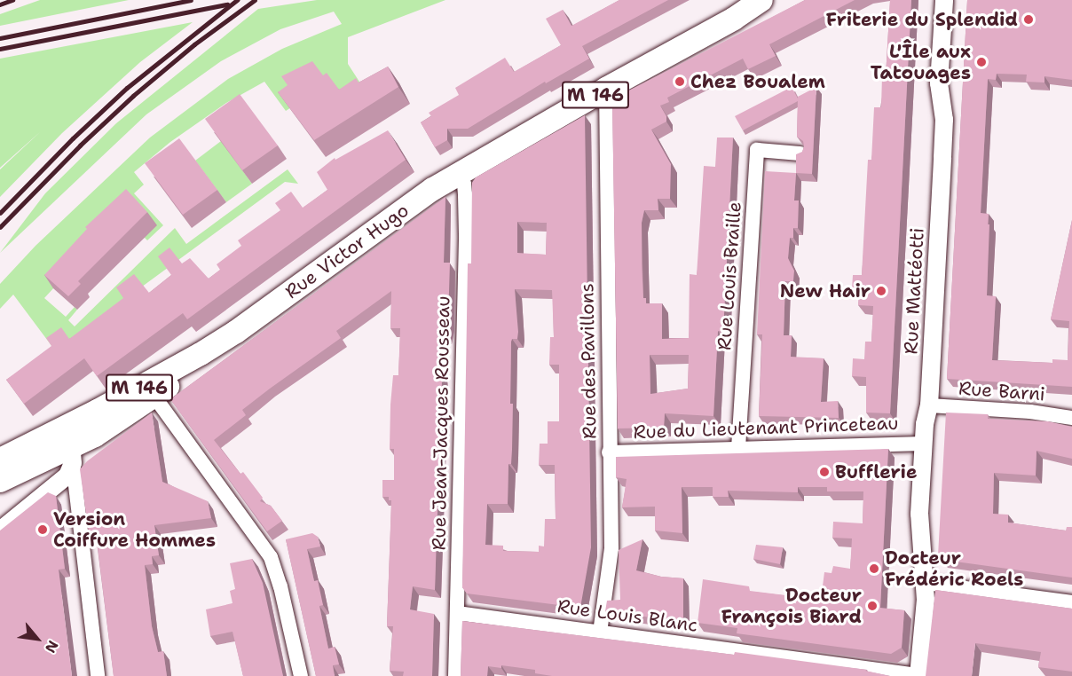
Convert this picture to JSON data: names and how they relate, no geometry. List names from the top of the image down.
{
  "streets": {
    "main road": ["M 146", "Rue Victor Hugo"],
    "street": [
      "Rue Louis Braille",
      "Rue Mattéotti",
      "Rue des Pavillons",
      "Rue Barni",
      "Rue Jean-Jacques Rousseau",
      "Rue du Lieutenant Princeteau",
      "Rue Louis Blanc"
    ]
  },
  "crossings": [
    ["M 146", "Rue Victor Hugo"],
    ["M 146", "Rue des Pavillons"],
    ["M 146", "Rue Jean-Jacques Rousseau"],
    ["Rue Victor Hugo", "Rue Jean-Jacques Rousseau"],
    ["Rue Louis Braille", "Rue du Lieutenant Princeteau"],
    ["Rue Mattéotti", "Rue Barni"],
    ["Rue Mattéotti", "Rue du Lieutenant Princeteau"],
    ["Rue Mattéotti", "Rue Louis Blanc"],
    ["Rue des Pavillons", "Rue du Lieutenant Princeteau"],
    ["Rue des Pavillons", "Rue Louis Blanc"],
    ["Rue Jean-Jacques Rousseau", "Rue Louis Blanc"]
  ],
  "places": [
    "Friterie du Splendid",
    "L'Île aux Tatouages",
    "Chez Boualem",
    "New Hair",
    "Bufflerie",
    "Version Coiffure Hommes",
    "Docteur Frédéric Roels",
    "Docteur François Biard"
  ],
  "north": "bottom right"
}
